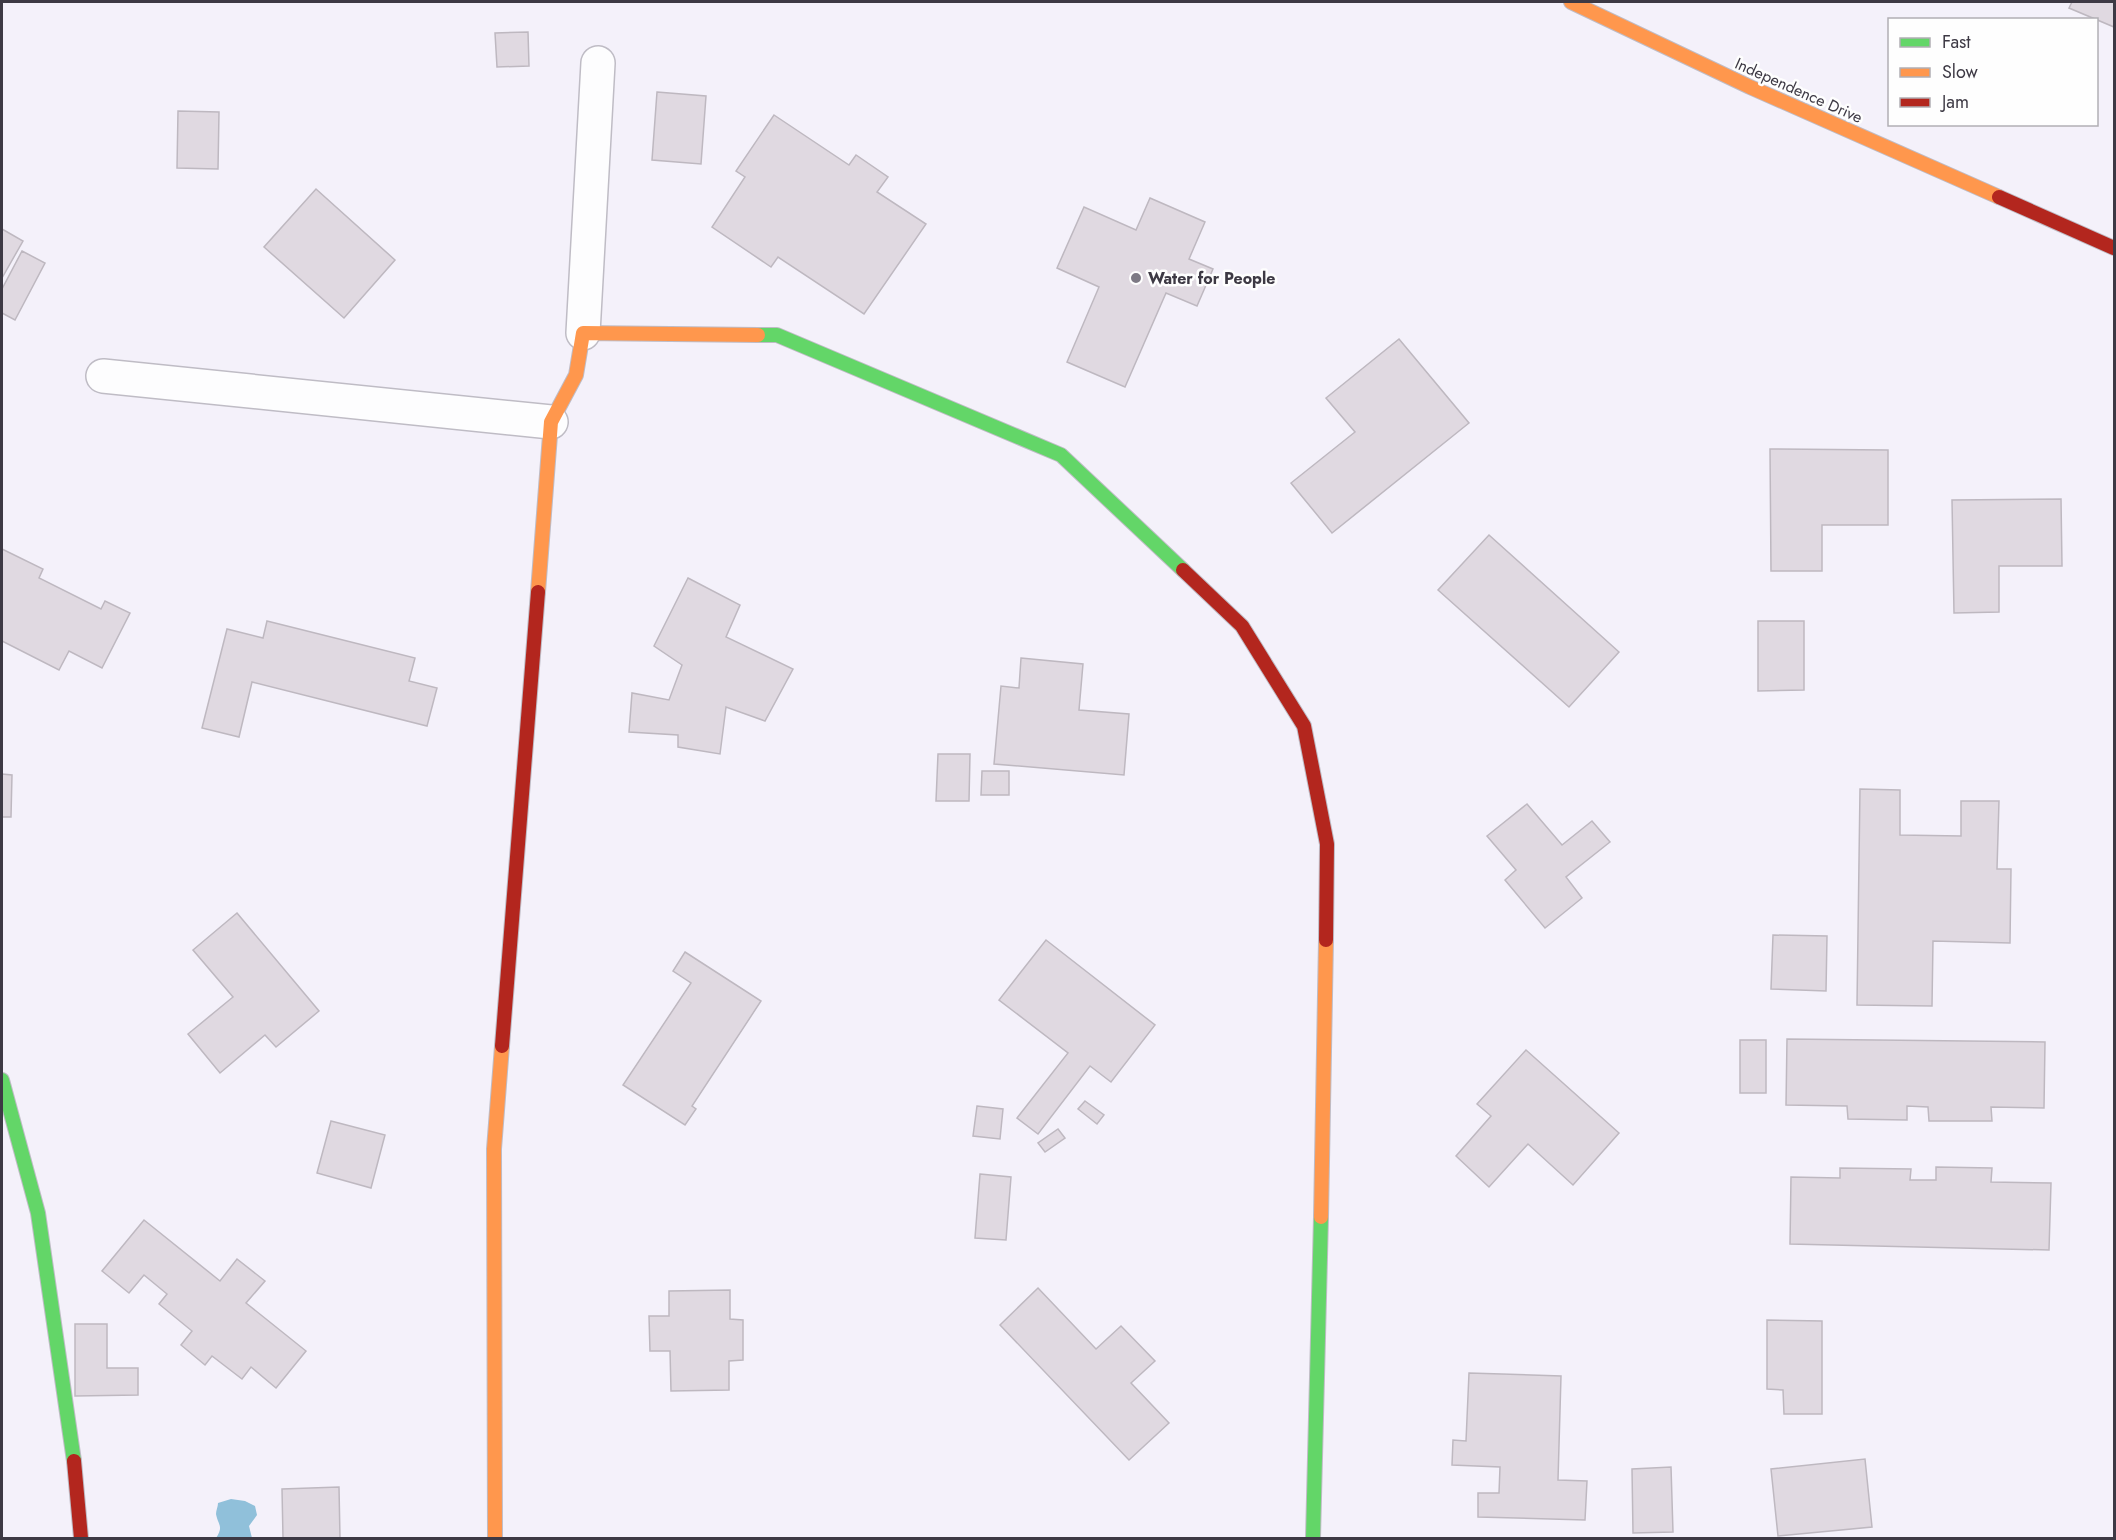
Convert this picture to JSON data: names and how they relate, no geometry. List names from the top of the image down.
{
  "streets": {
    "street": ["Independence Drive"]
  },
  "places": ["Water for People"],
  "legend": ["Fast", "Slow", "Jam"]
}
